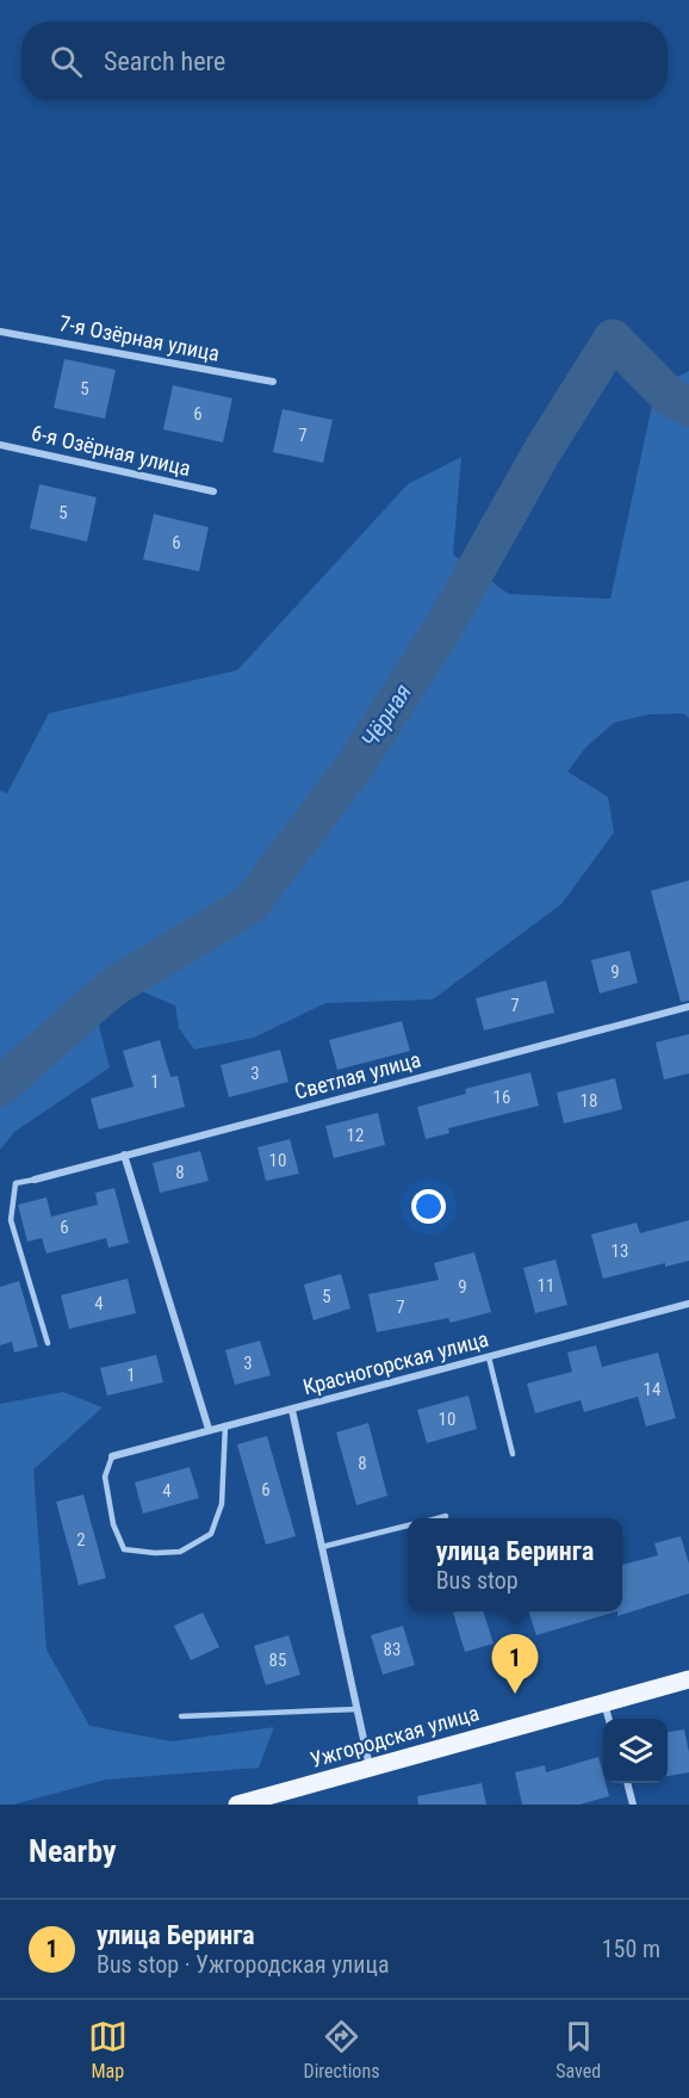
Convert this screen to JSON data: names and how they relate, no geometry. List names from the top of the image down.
{
  "streets": {
    "main road": ["Ужгородская улица"],
    "street": [
      "7-я Озёрная улица",
      "6-я Озёрная улица",
      "Светлая улица",
      "Красногорская улица"
    ]
  },
  "water": ["Чёрная"],
  "house_numbers": [
    "5",
    "6",
    "7",
    "5",
    "6",
    "9",
    "7",
    "3",
    "1",
    "16",
    "18",
    "12",
    "10",
    "8",
    "6",
    "13",
    "11",
    "9",
    "5",
    "4",
    "7",
    "3",
    "1",
    "14",
    "10",
    "8",
    "6",
    "4",
    "2",
    "83",
    "85"
  ],
  "page": {
    "search": "Search here",
    "popup": ["улица Беринга", "Bus stop"],
    "pins": "1",
    "heading": "Nearby",
    "list": [
      {
        "mark": "1",
        "name": "улица Беринга",
        "note": "Bus stop · Ужгородская улица",
        "value": "150 m"
      }
    ],
    "nav": ["Map", "Directions", "Saved"]
  }
}
